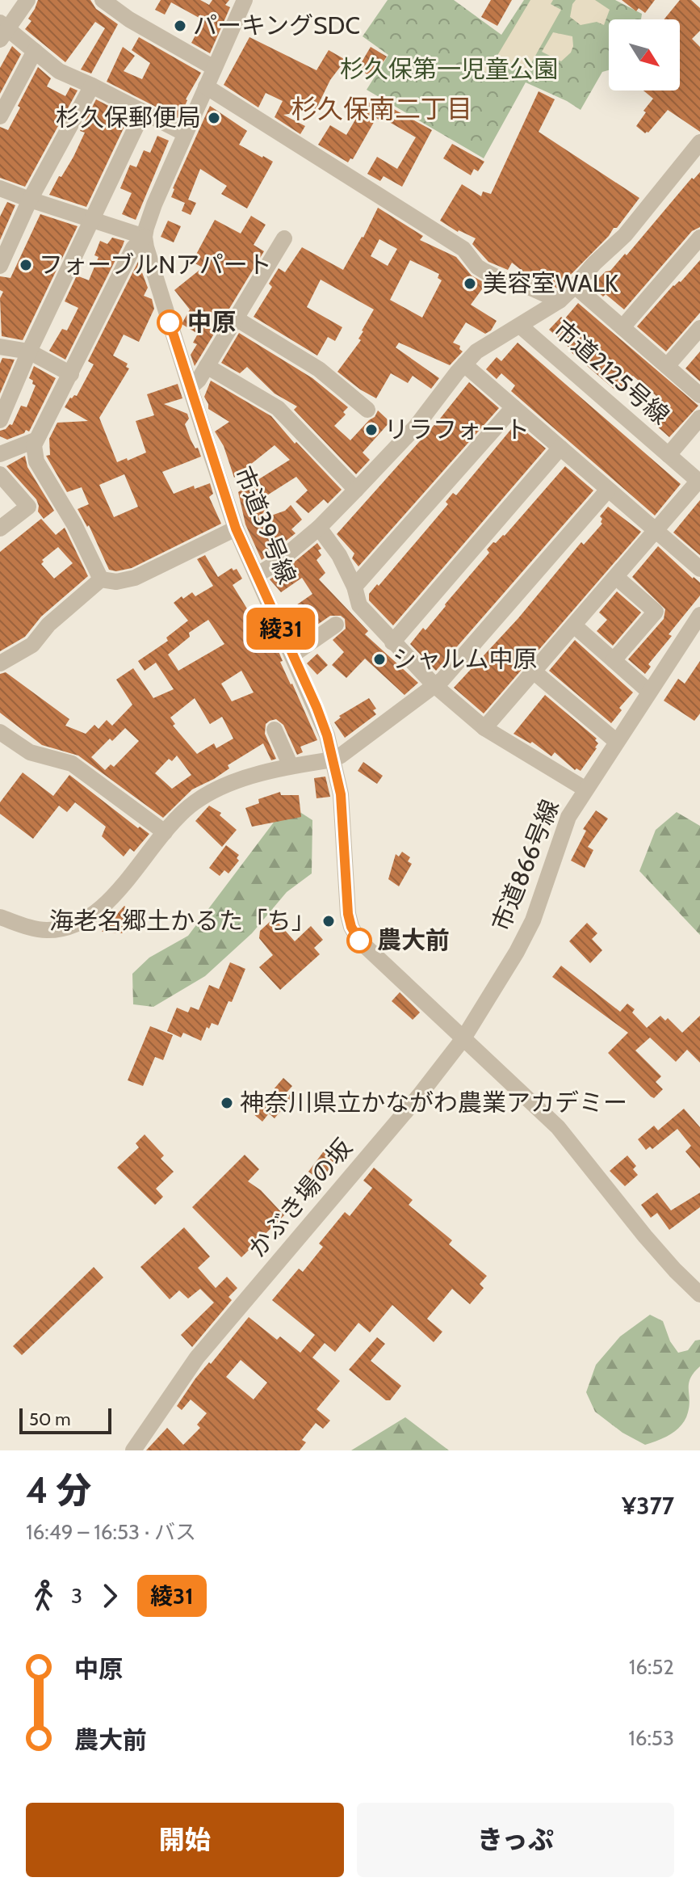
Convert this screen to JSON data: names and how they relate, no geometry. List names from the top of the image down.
{
  "streets": {
    "street": [
      "市道2125号線",
      "市道39号線",
      "市道866号線",
      "かぶき場の坂"
    ]
  },
  "crossings": [
    ["市道39号線", "市道866号線"],
    ["市道39号線", "かぶき場の坂"],
    ["市道866号線", "かぶき場の坂"]
  ],
  "districts": ["杉久保南二丁目"],
  "parks": ["杉久保第一児童公園"],
  "places": [
    "パーキングSDC",
    "杉久保郵便局",
    "フォーブルNアパート",
    "美容室WALK",
    "中原",
    "リラフォート",
    "シャルム中原",
    "海老名郷土かるた「ち」",
    "農大前",
    "神奈川県立かながわ農業アカデミー"
  ],
  "lines": ["bus line 綾31"],
  "scale_bar": "50 m",
  "north": "bottom right",
  "page": {
    "on_map": "綾31",
    "scale": "50 m",
    "heading": ["4 分", "16:49 – 16:53 · バス", "¥377"],
    "legs": ["3", "綾31"],
    "list": [
      {
        "name": "中原",
        "value": "16:52"
      },
      {
        "name": "農大前",
        "value": "16:53"
      }
    ],
    "buttons": ["開始", "きっぷ"]
  }
}
